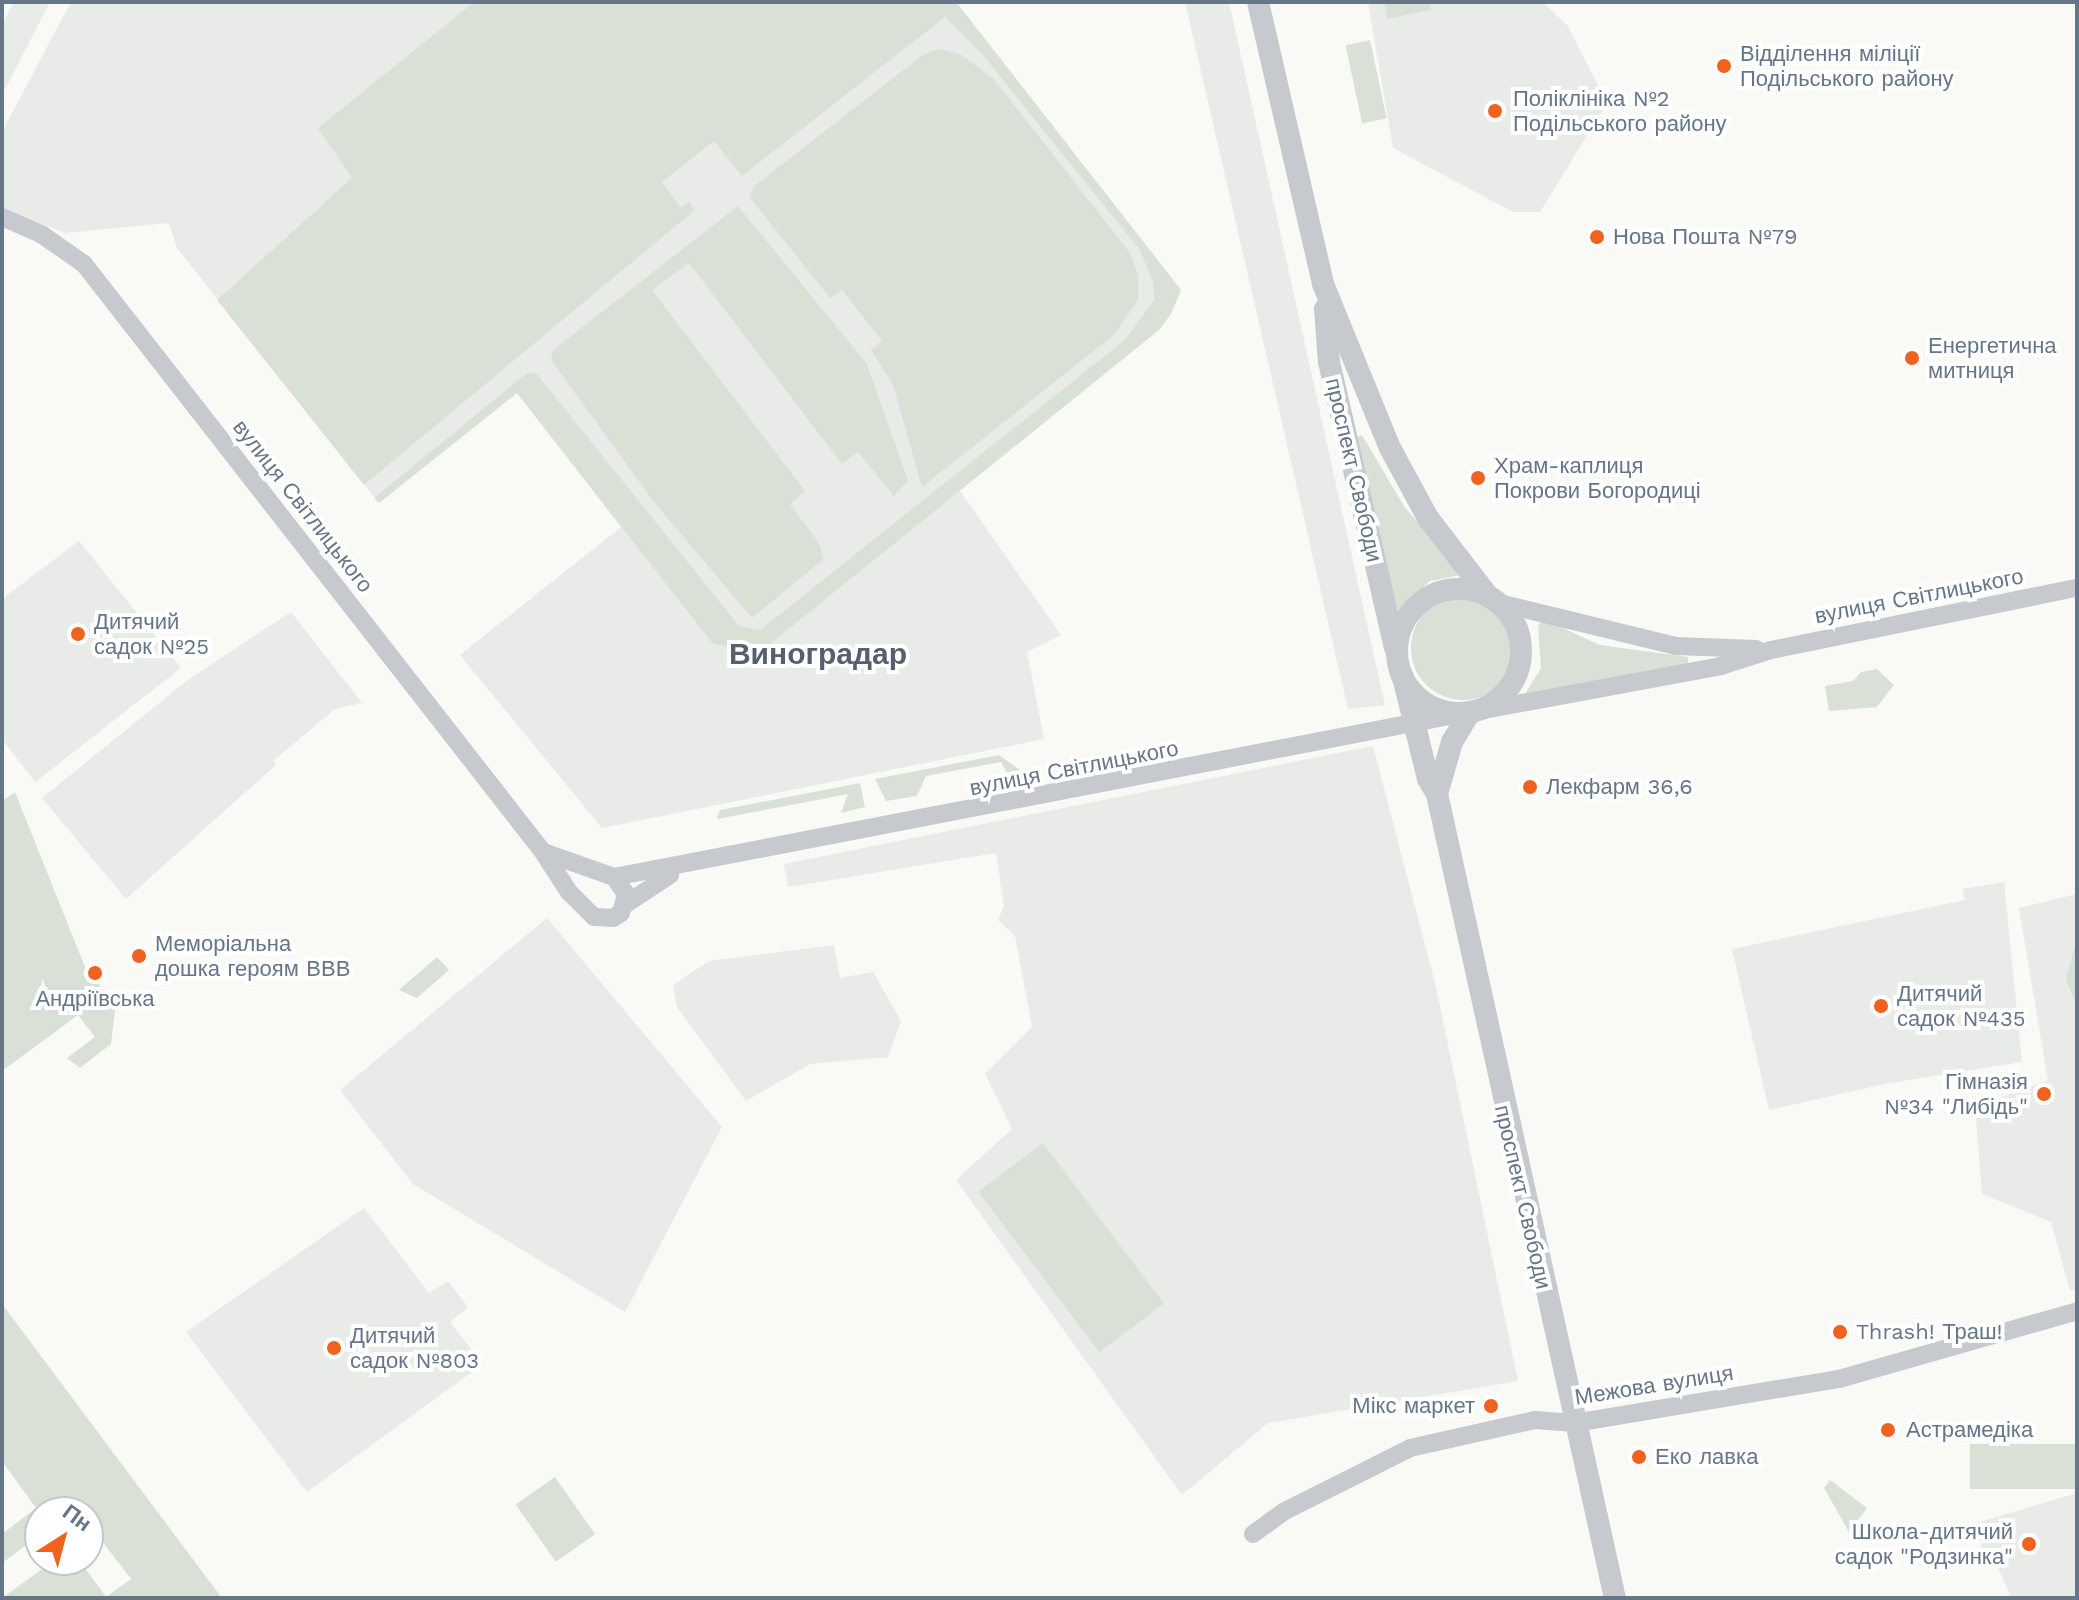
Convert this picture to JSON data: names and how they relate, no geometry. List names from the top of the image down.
{
  "streets": {
    "street": ["проспект Свободи", "вулиця Світлицького", "Межова вулиця"]
  },
  "crossings": [
    ["проспект Свободи", "вулиця Світлицького"],
    ["проспект Свободи", "Межова вулиця"]
  ],
  "districts": ["Виноградар"],
  "places": [
    "Відділення міліції Подільського району",
    "Поліклініка №2 Подільського району",
    "Нова Пошта №79",
    "Енергетична митниця",
    "Храм-каплиця Покрови Богородиці",
    "Дитячий садок №25",
    "Лекфарм 36,6",
    "Меморіальна дошка героям ВВВ",
    "Андріївська",
    "Дитячий садок №435",
    "Гімназія №34 \"Либідь\"",
    "Thrash! Траш!",
    "Дитячий садок №803",
    "Мікс маркет",
    "Астрамедіка",
    "Еко лавка",
    "Школа-дитячий садок \"Родзинка\""
  ],
  "north": "top right"
}
